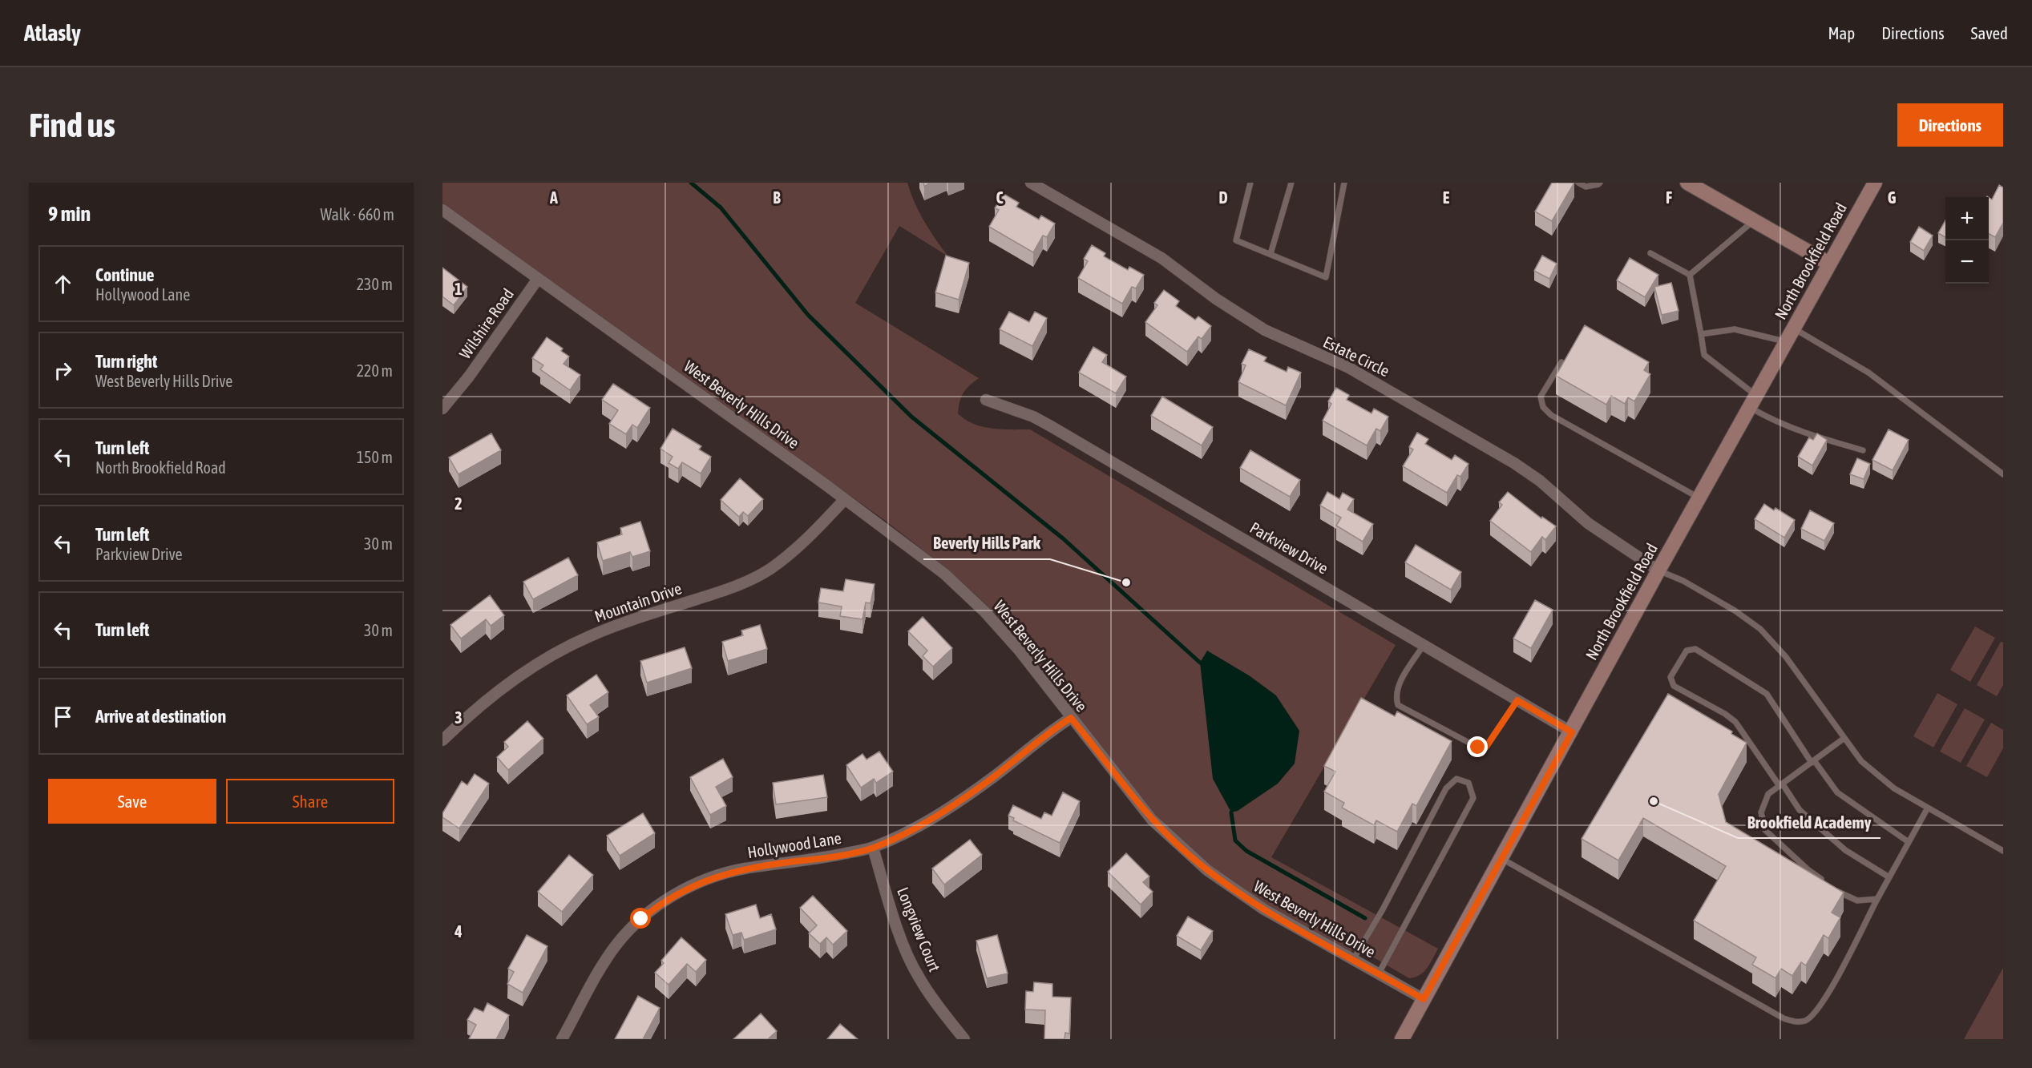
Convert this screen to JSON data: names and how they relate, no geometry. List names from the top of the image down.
{
  "streets": {
    "street": [
      "North Brookfield Road",
      "Wilshire Road",
      "Estate Circle",
      "West Beverly Hills Drive",
      "Parkview Drive",
      "Mountain Drive",
      "Hollywood Lane",
      "Longview Court"
    ]
  },
  "crossings": [
    ["North Brookfield Road", "Estate Circle"],
    ["North Brookfield Road", "West Beverly Hills Drive"],
    ["North Brookfield Road", "Parkview Drive"],
    ["Wilshire Road", "West Beverly Hills Drive"],
    ["West Beverly Hills Drive", "Mountain Drive"],
    ["West Beverly Hills Drive", "Hollywood Lane"],
    ["Hollywood Lane", "Longview Court"]
  ],
  "places": ["Beverly Hills Park", "Brookfield Academy"],
  "page": {
    "header": "Atlasly",
    "nav": ["Map", "Directions", "Saved"],
    "buttons": [
      "Directions",
      ["Save", "Share"]
    ],
    "title": "Find us",
    "heading": ["9 min", "Walk · 660 m"],
    "map_buttons": ["+", "−"],
    "list": [
      ["Continue", "Hollywood Lane", "230 m"],
      ["Turn right", "West Beverly Hills Drive", "220 m"],
      ["Turn left", "North Brookfield Road", "150 m"],
      ["Turn left", "Parkview Drive", "30 m"],
      ["Turn left", "30 m"],
      "Arrive at destination"
    ]
  },
  "grid": {
    "columns": [
      "A",
      "B",
      "C",
      "D",
      "E",
      "F",
      "G"
    ],
    "rows": [
      "1",
      "2",
      "3",
      "4"
    ]
  }
}
